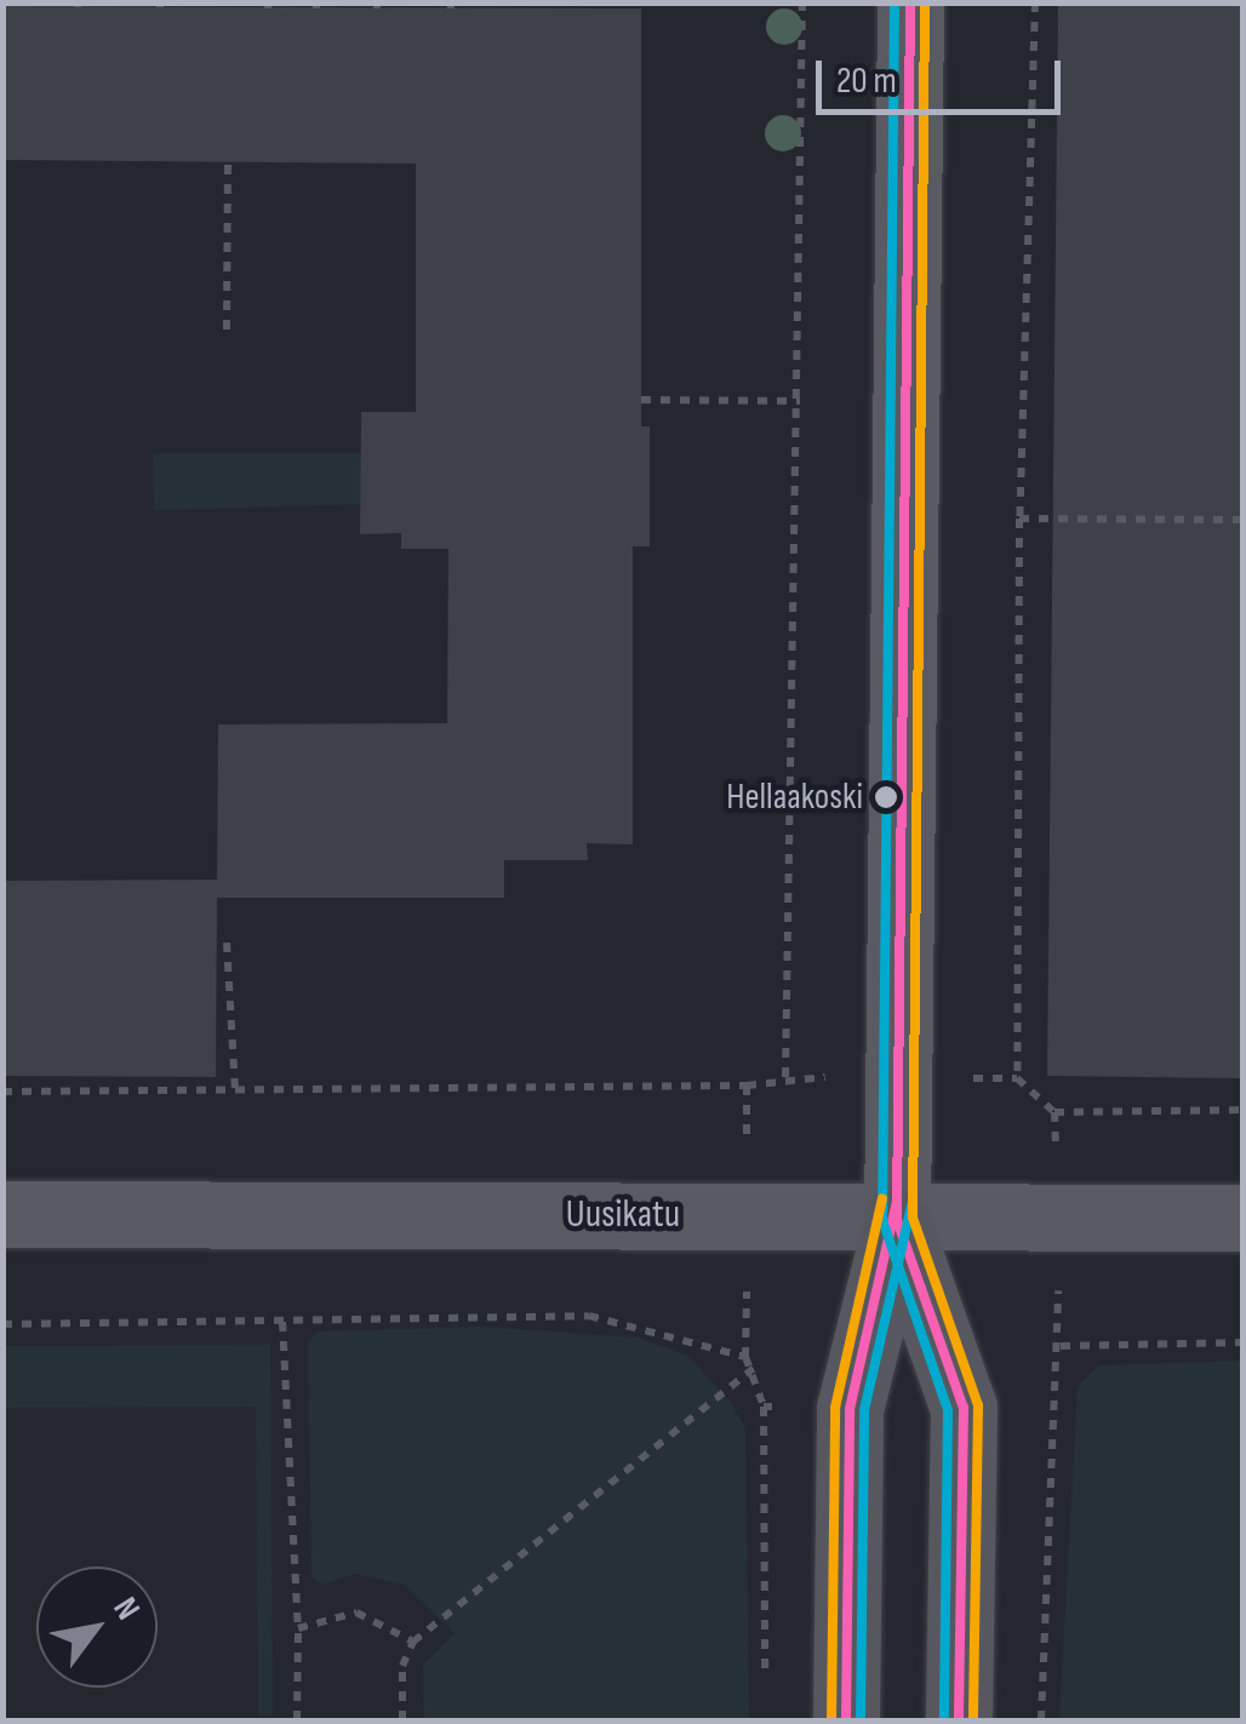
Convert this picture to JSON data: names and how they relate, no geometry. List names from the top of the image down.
{
  "streets": {
    "main road": ["Uusikatu"]
  },
  "places": ["Hellaakoski"],
  "lines": ["transit line 20"],
  "scale_bar": "20 m",
  "north": "top right"
}
